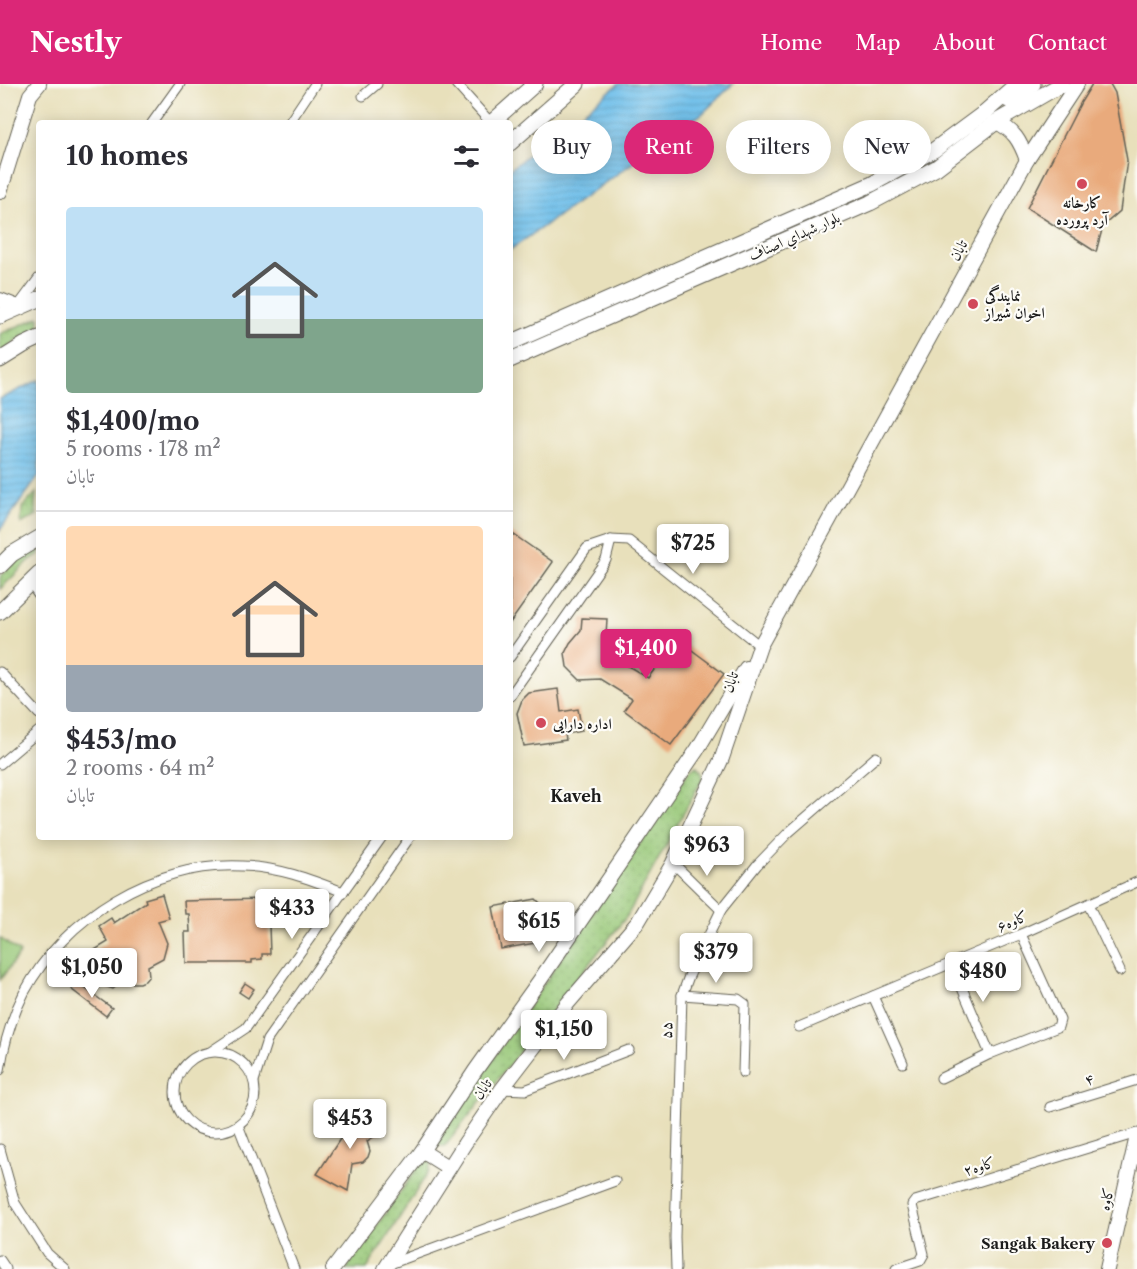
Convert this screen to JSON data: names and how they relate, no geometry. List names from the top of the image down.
{
  "streets": {
    "main road": ["بلوار شهداي اصناف"],
    "street": [
      "تابان",
      "کاوه۶",
      "۵۵",
      "۴",
      "کاوه۲",
      "کاوه"
    ]
  },
  "crossings": [
    ["کاوه۲", "کاوه"]
  ],
  "districts": ["Kaveh"],
  "places": [
    "کارخانه آرد پرورده",
    "نمایندگی اخوان شیراز",
    "اداره دارایی",
    "Sangak Bakery"
  ],
  "page": {
    "header": "Nestly",
    "nav": [
      "Home",
      "Map",
      "About",
      "Contact"
    ],
    "chip": [
      "Buy",
      "Rent",
      "Filters",
      "New"
    ],
    "heading": "10 homes",
    "list": [
      {
        "name": "$1,400/mo",
        "note": "5 rooms · 178 m² · تابان"
      },
      {
        "name": "$453/mo",
        "note": "2 rooms · 64 m² · تابان"
      }
    ],
    "price": [
      "$725",
      "$1,400",
      "$963",
      "$433",
      "$615",
      "$379",
      "$1,050",
      "$480",
      "$1,150",
      "$453"
    ]
  }
}
